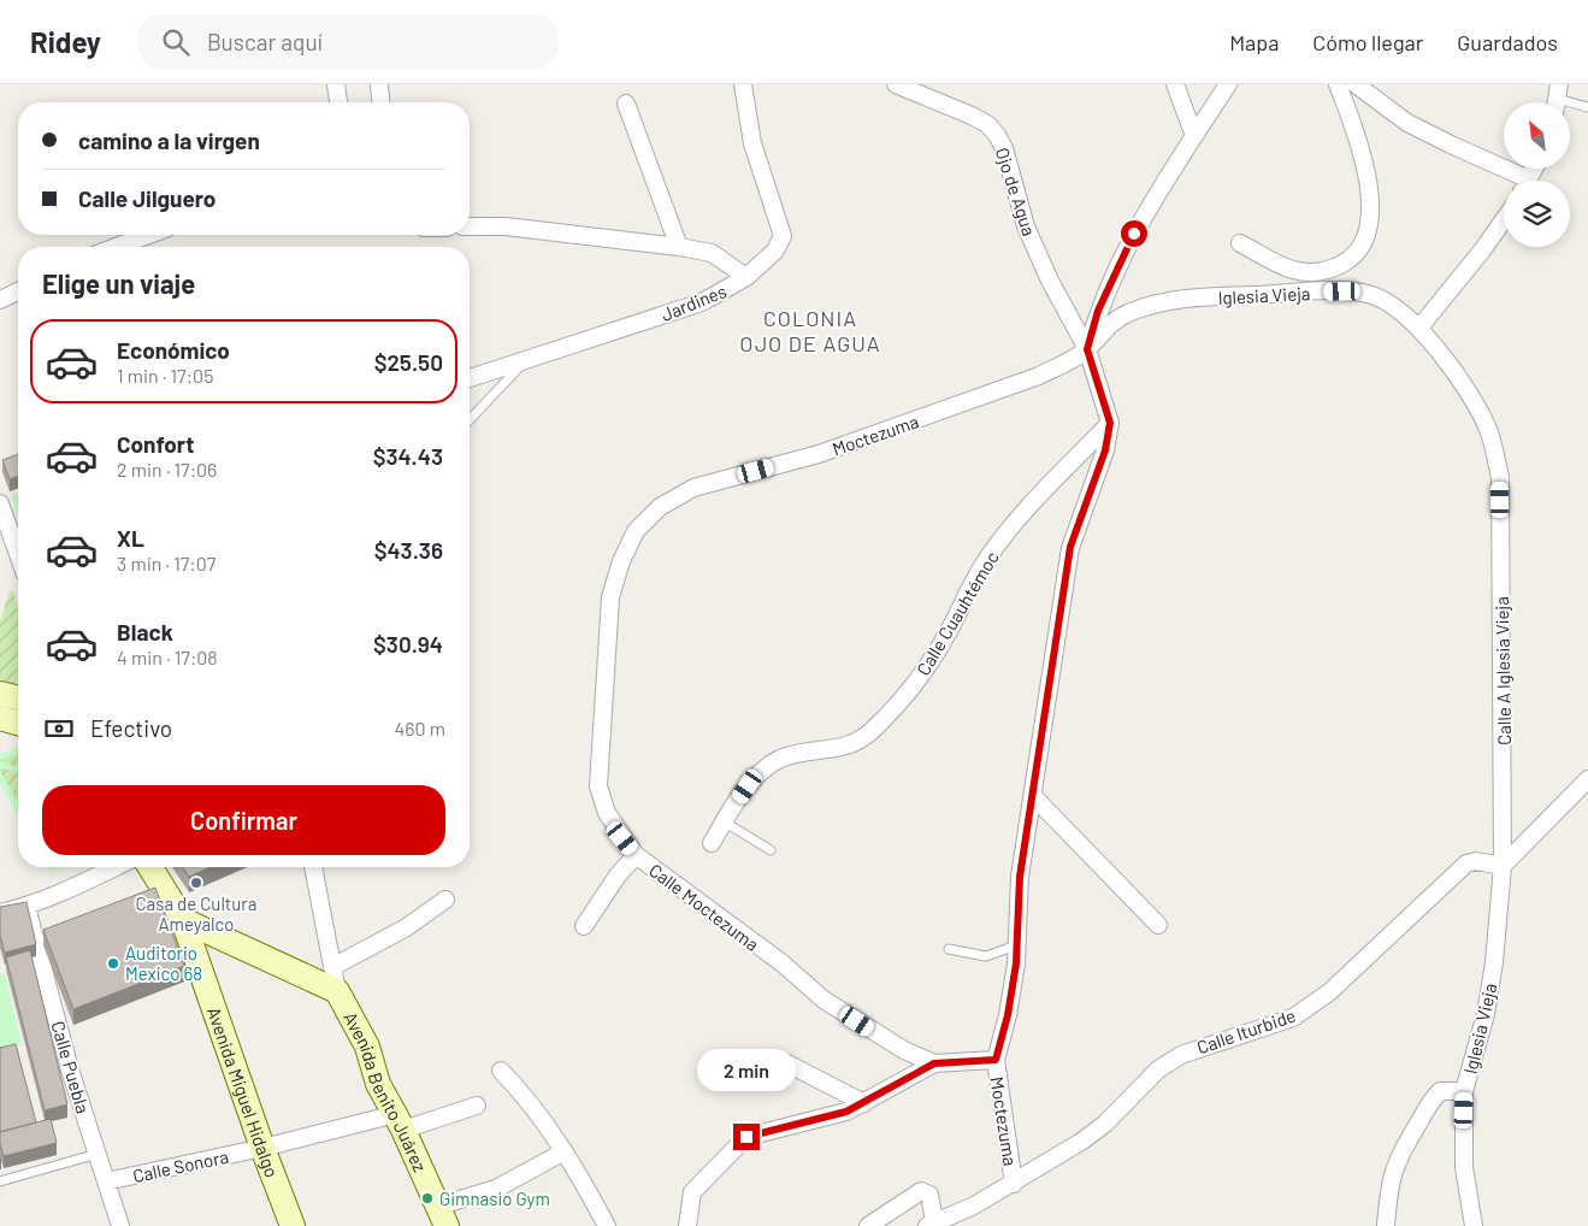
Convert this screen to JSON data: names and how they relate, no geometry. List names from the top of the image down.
{
  "streets": {
    "street": [
      "Ojo de Agua",
      "Iglesia Vieja",
      "Jardines",
      "Moctezuma",
      "Calle Cuauhtémoc",
      "Calle A Iglesia Vieja",
      "Calle Moctezuma",
      "Calle Iturbide",
      "Calle Puebla",
      "Avenida Miguel Hidalgo",
      "Avenida Benito Juárez",
      "Calle Sonora"
    ]
  },
  "crossings": [
    ["Ojo de Agua", "Iglesia Vieja"],
    ["Ojo de Agua", "Moctezuma"],
    ["Ojo de Agua", "Calle Cuauhtémoc"],
    ["Iglesia Vieja", "Moctezuma"],
    ["Iglesia Vieja", "Calle A Iglesia Vieja"],
    ["Iglesia Vieja", "Calle Iturbide"],
    ["Moctezuma", "Calle Moctezuma"],
    ["Moctezuma", "Calle Iturbide"],
    ["Calle A Iglesia Vieja", "Calle Iturbide"],
    ["Calle Puebla", "Calle Sonora"],
    ["Avenida Miguel Hidalgo", "Calle Sonora"],
    ["Avenida Benito Juárez", "Calle Sonora"]
  ],
  "districts": ["COLONIA OJO DE AGUA"],
  "places": ["Casa de Cultura Ameyalco", "Auditorio Mexico 68", "Gimnasio Gym"],
  "north": "top left",
  "page": {
    "header": "Ridey",
    "search": "Buscar aquí",
    "nav": ["Mapa", "Cómo llegar", "Guardados"],
    "banner": ["camino a la virgen", "Calle Jilguero"],
    "heading": "Elige un viaje",
    "list": [
      {
        "name": "Económico",
        "note": "1 min · 17:05",
        "value": "$25.50"
      },
      {
        "name": "Confort",
        "note": "2 min · 17:06",
        "value": "$34.43"
      },
      {
        "name": "XL",
        "note": "3 min · 17:07",
        "value": "$43.36"
      },
      {
        "name": "Black",
        "note": "4 min · 17:08",
        "value": "$30.94"
      }
    ],
    "pay": ["Efectivo", "460 m"],
    "buttons": "Confirmar",
    "bubble": "2 min"
  }
}
